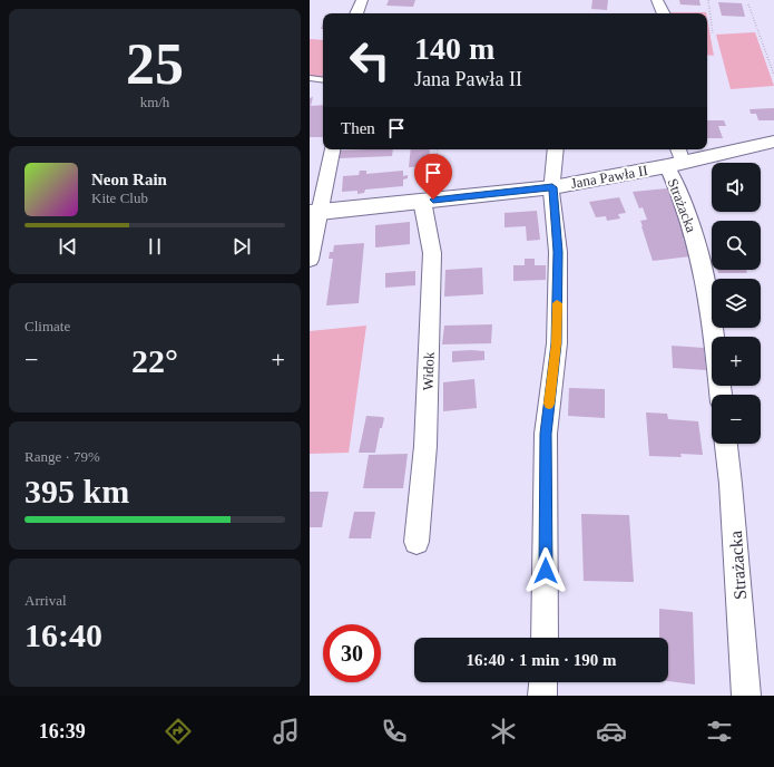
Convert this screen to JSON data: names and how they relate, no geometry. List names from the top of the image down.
{
  "streets": {
    "street": ["Jana Pawła II", "Strażacka", "Widok"]
  },
  "crossings": [
    ["Jana Pawła II", "Strażacka"],
    ["Jana Pawła II", "Widok"]
  ],
  "page": {
    "tile": [
      ["25", "km/h"],
      "Climate",
      ["Range · 79%", "395 km"],
      ["Arrival", "16:40"]
    ],
    "turn": ["140 m", "Jana Pawła II"],
    "then": "Then",
    "song": ["Neon Rain", "Kite Club"],
    "map_buttons": ["+", "−"],
    "heat": ["−", "22°", "+"],
    "limit": "30",
    "trip": "16:40 · 1 min · 190 m",
    "tabs": "16:39"
  }
}
